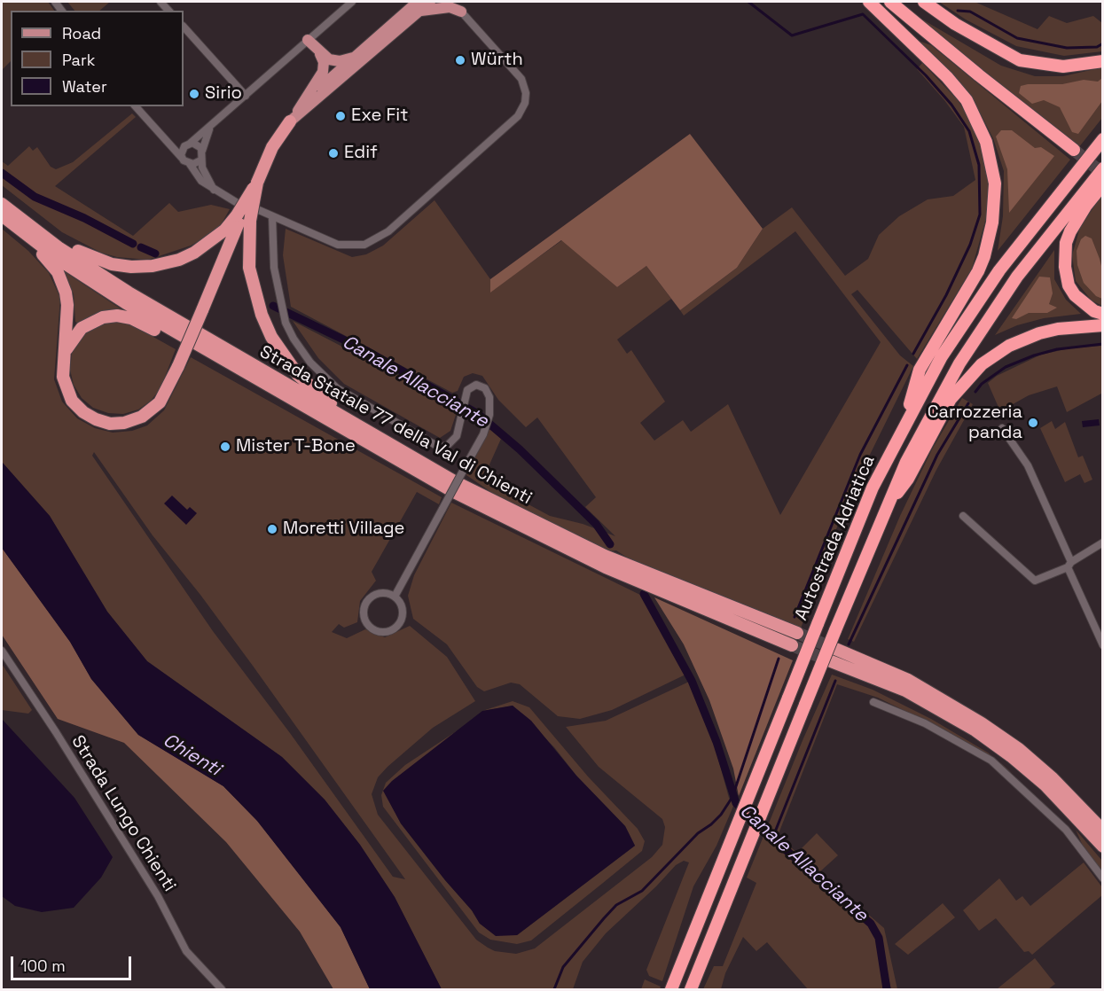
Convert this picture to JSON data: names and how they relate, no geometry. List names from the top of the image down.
{
  "streets": {
    "highway": ["Strada Statale 77 della Val di Chienti", "Autostrada Adriatica"],
    "street": ["Strada Lungo Chienti"]
  },
  "water": ["Canale Allacciante", "Chienti"],
  "places": [
    "Würth",
    "Sirio",
    "Exe Fit",
    "Edif",
    "Carrozzeria panda",
    "Mister T-Bone",
    "Moretti Village"
  ],
  "legend": ["Road", "Park", "Water"],
  "scale_bar": "100 m"
}
